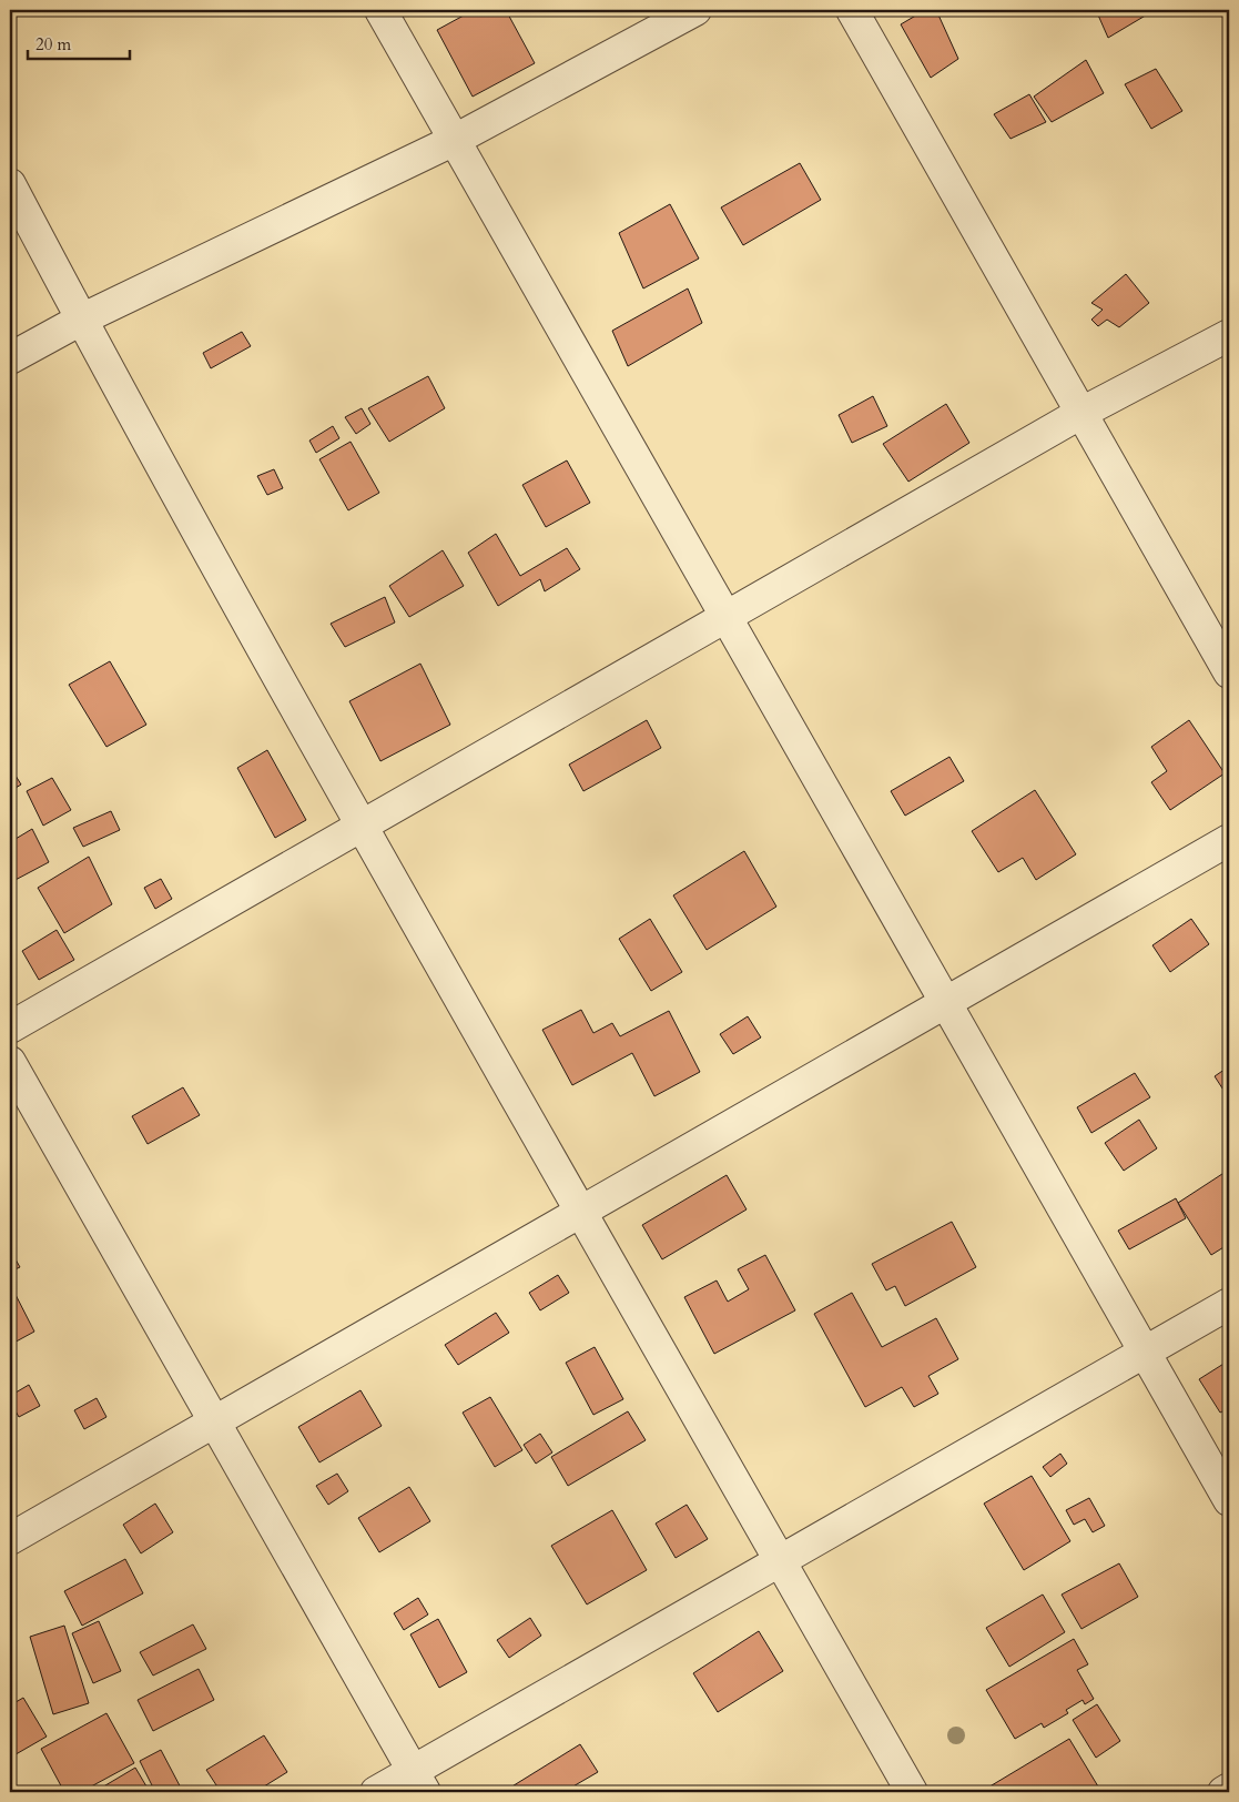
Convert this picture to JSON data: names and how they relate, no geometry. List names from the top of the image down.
{
  "scale_bar": "20 m"
}
